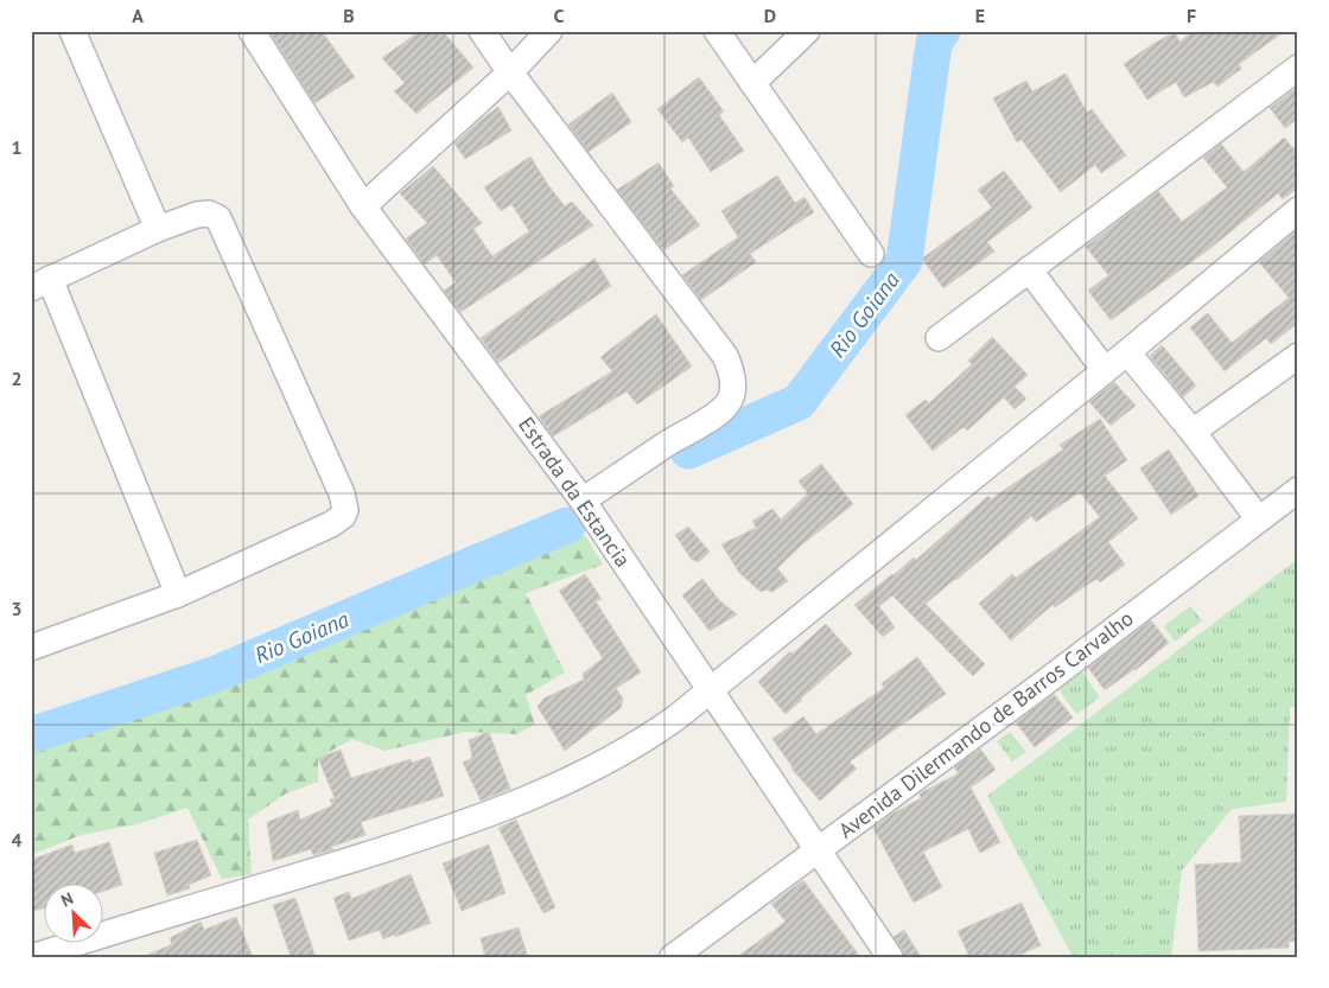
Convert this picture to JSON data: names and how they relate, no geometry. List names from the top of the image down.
{
  "streets": {
    "street": ["Estrada da Estancia", "Avenida Dilermando de Barros Carvalho"]
  },
  "crossings": [
    ["Estrada da Estancia", "Avenida Dilermando de Barros Carvalho"]
  ],
  "water": ["Rio Goiana"],
  "north": "top left",
  "grid": {
    "columns": [
      "A",
      "B",
      "C",
      "D",
      "E",
      "F"
    ],
    "rows": [
      "1",
      "2",
      "3",
      "4"
    ]
  }
}
